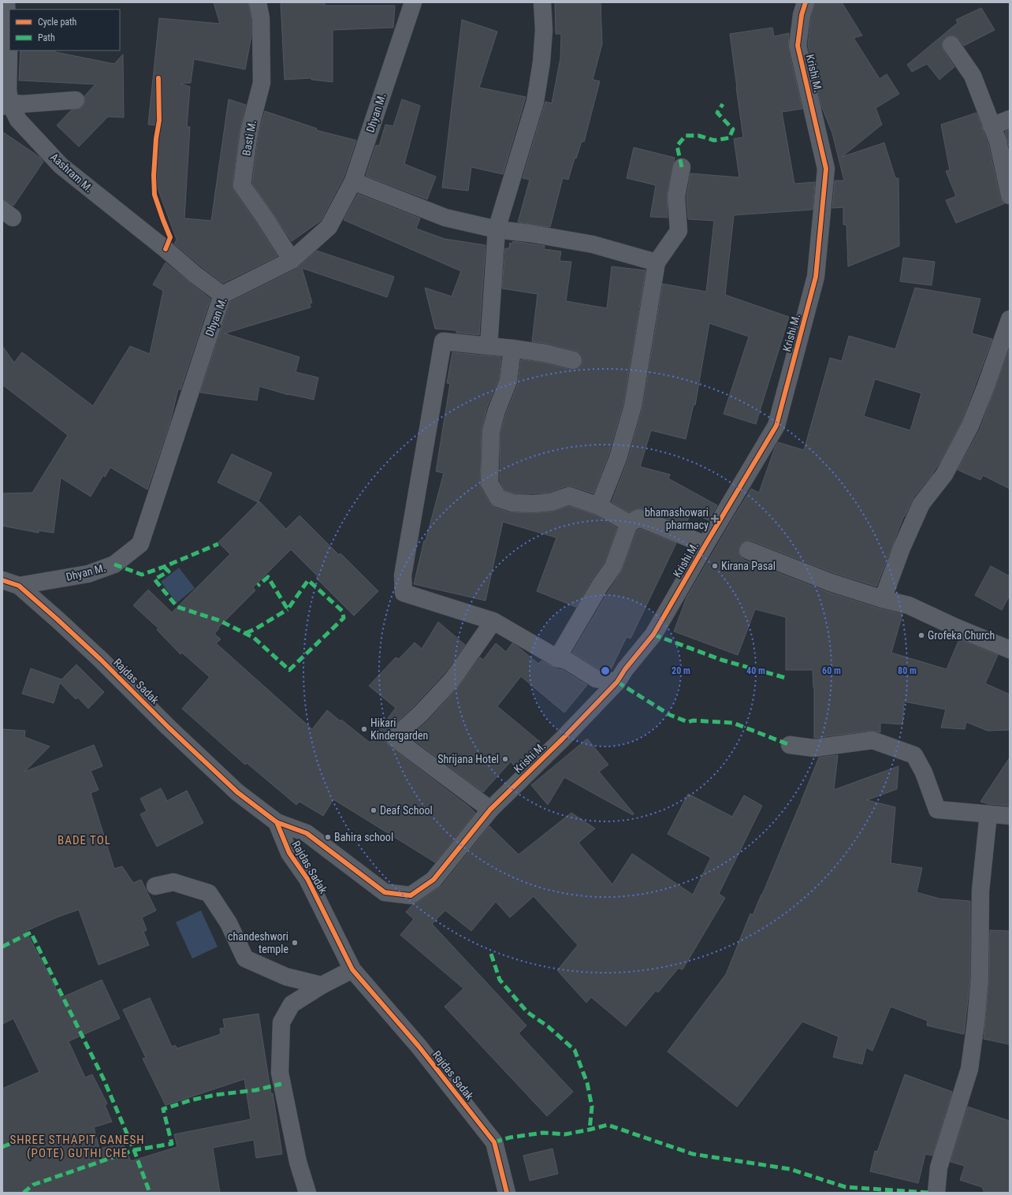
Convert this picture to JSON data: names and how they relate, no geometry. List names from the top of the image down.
{
  "streets": {
    "street": [
      "Krishi M.",
      "Dhyan M.",
      "Basti M.",
      "Aashram M.",
      "Rajdas Sadak"
    ]
  },
  "crossings": [
    ["Krishi M.", "Rajdas Sadak"],
    ["Dhyan M.", "Basti M."],
    ["Dhyan M.", "Aashram M."],
    ["Dhyan M.", "Rajdas Sadak"]
  ],
  "districts": ["BADE TOL", "SHREE STHAPIT GANESH (POTE) GUTHI CHE"],
  "places": {
    "health": ["bhamashowari pharmacy"],
    "other": [
      "Kirana Pasal",
      "Grofeka Church",
      "Hikari Kindergarden",
      "Shrijana Hotel",
      "Deaf School",
      "Bahira school",
      "chandeshwori temple"
    ]
  },
  "legend": ["Cycle path", "Path"],
  "rings": [
    "20 m",
    "40 m",
    "60 m",
    "80 m"
  ]
}
